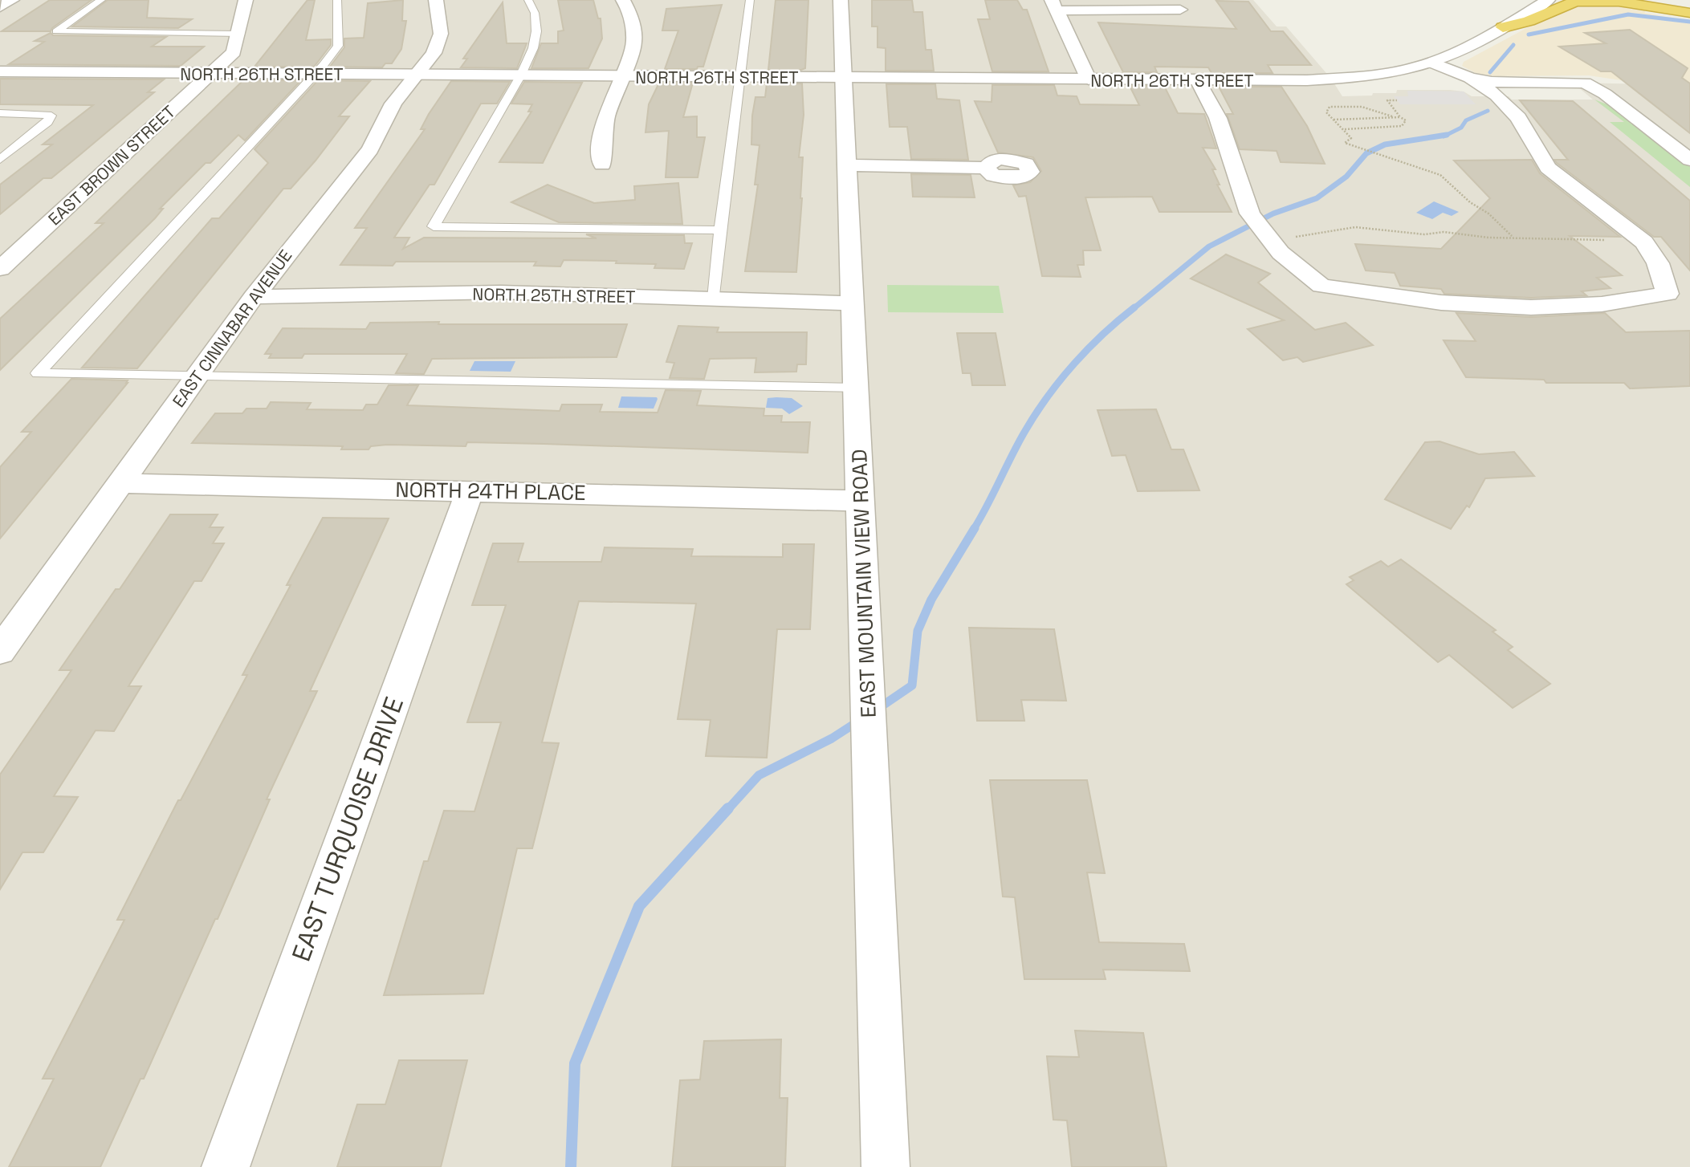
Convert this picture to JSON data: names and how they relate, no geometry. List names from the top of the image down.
{
  "streets": {
    "street": [
      "NORTH 26TH STREET",
      "EAST BROWN STREET",
      "NORTH 25TH STREET",
      "EAST CINNABAR AVENUE",
      "NORTH 24TH PLACE",
      "EAST MOUNTAIN VIEW ROAD",
      "EAST TURQUOISE DRIVE"
    ]
  },
  "crossings": [
    ["NORTH 26TH STREET", "EAST BROWN STREET"],
    ["NORTH 26TH STREET", "EAST CINNABAR AVENUE"],
    ["NORTH 26TH STREET", "EAST MOUNTAIN VIEW ROAD"],
    ["NORTH 25TH STREET", "EAST CINNABAR AVENUE"],
    ["NORTH 25TH STREET", "EAST MOUNTAIN VIEW ROAD"],
    ["EAST CINNABAR AVENUE", "NORTH 24TH PLACE"],
    ["NORTH 24TH PLACE", "EAST MOUNTAIN VIEW ROAD"],
    ["NORTH 24TH PLACE", "EAST TURQUOISE DRIVE"]
  ]
}
